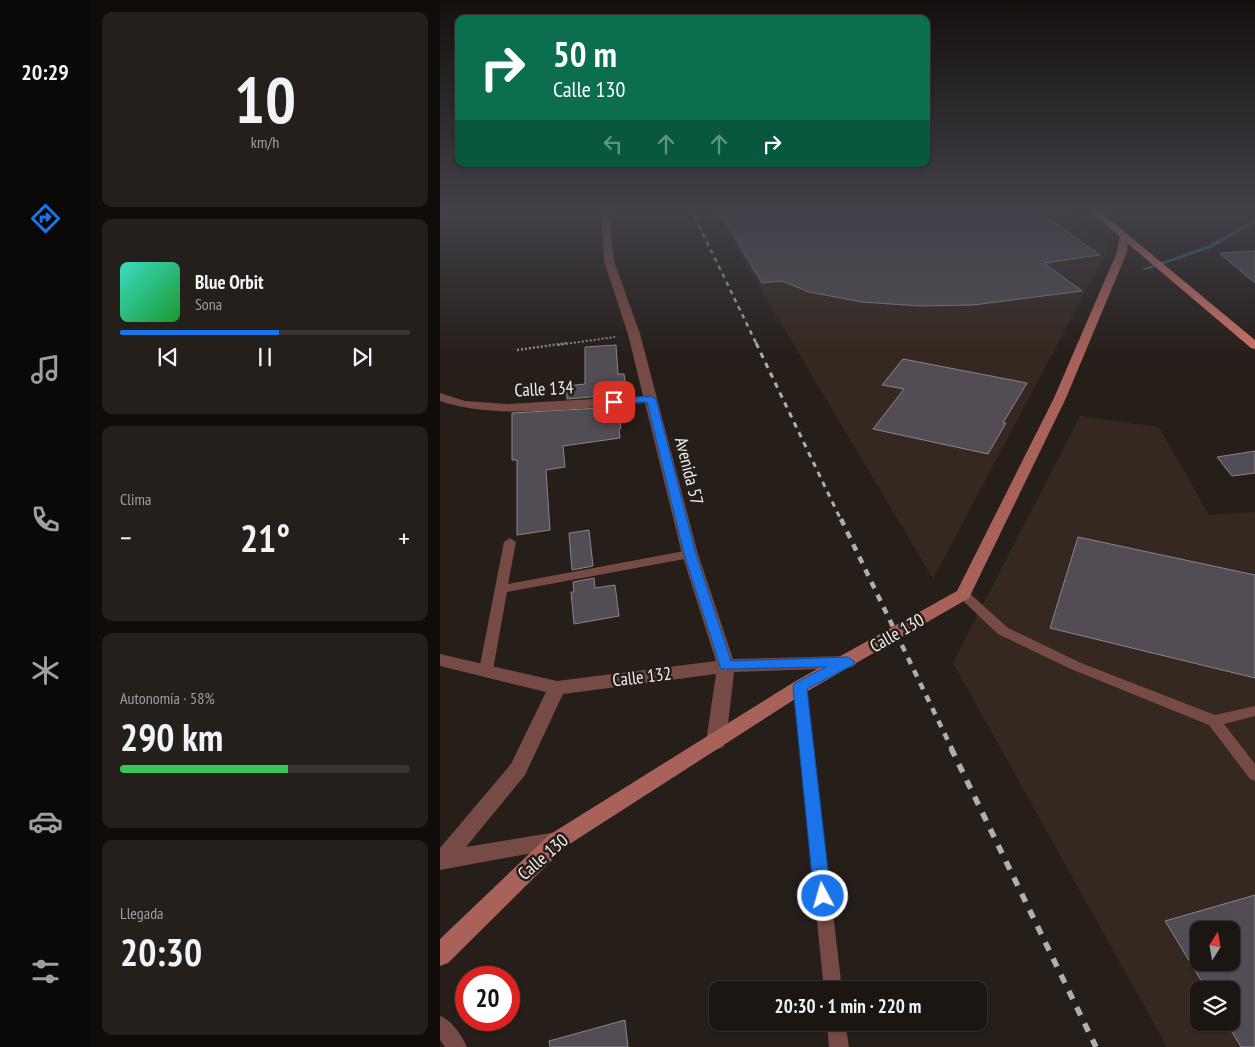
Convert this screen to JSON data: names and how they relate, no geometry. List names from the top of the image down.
{
  "streets": {
    "main road": ["Calle 130"],
    "street": ["Calle 134", "Avenida 57", "Calle 132"]
  },
  "crossings": [
    ["Calle 134", "Avenida 57"],
    ["Avenida 57", "Calle 130"],
    ["Avenida 57", "Calle 132"],
    ["Calle 130", "Calle 132"]
  ],
  "north": "top",
  "page": {
    "tabs": "20:29",
    "tile": [
      ["10", "km/h"],
      "Clima",
      ["Autonomía · 58%", "290 km"],
      ["Llegada", "20:30"]
    ],
    "turn": ["50 m", "Calle 130"],
    "song": ["Blue Orbit", "Sona"],
    "heat": ["−", "21°", "+"],
    "limit": "20",
    "trip": "20:30 · 1 min · 220 m"
  }
}
